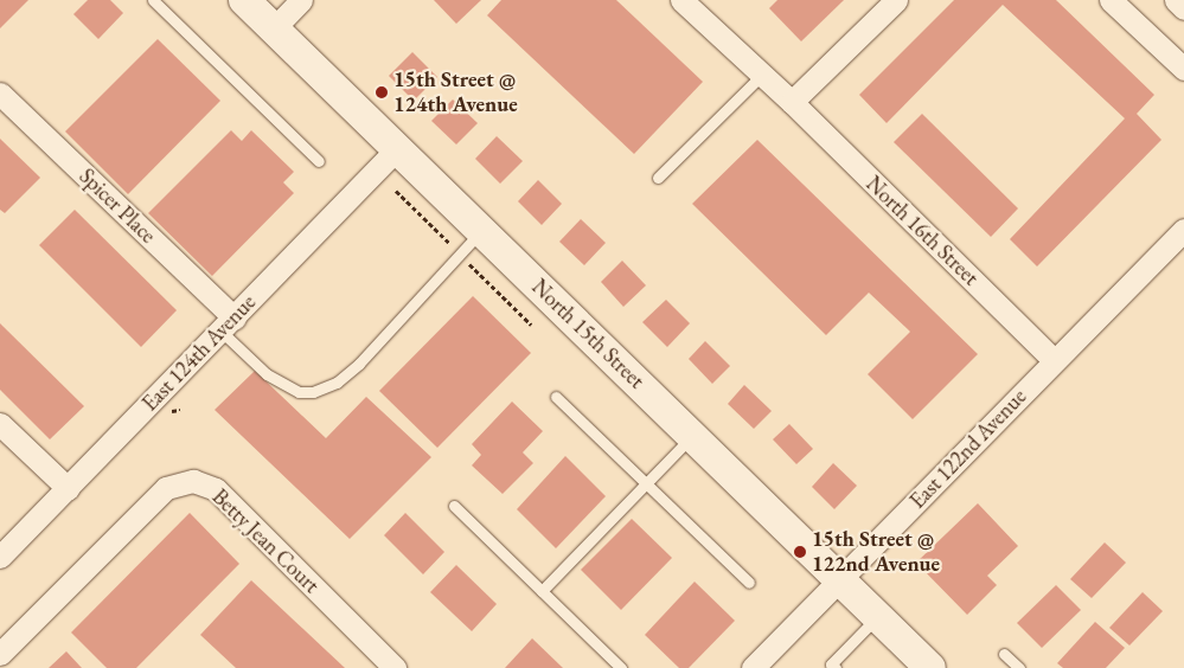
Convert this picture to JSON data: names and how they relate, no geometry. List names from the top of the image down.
{
  "streets": {
    "street": [
      "Spicer Place",
      "North 16th Street",
      "North 15th Street",
      "East 124th Avenue",
      "East 122nd Avenue",
      "Betty Jean Court"
    ]
  },
  "crossings": [
    ["Spicer Place", "East 124th Avenue"],
    ["North 16th Street", "East 122nd Avenue"],
    ["North 15th Street", "East 124th Avenue"],
    ["North 15th Street", "East 122nd Avenue"]
  ],
  "places": ["15th Street @ 124th Avenue", "15th Street @ 122nd Avenue"]
}
